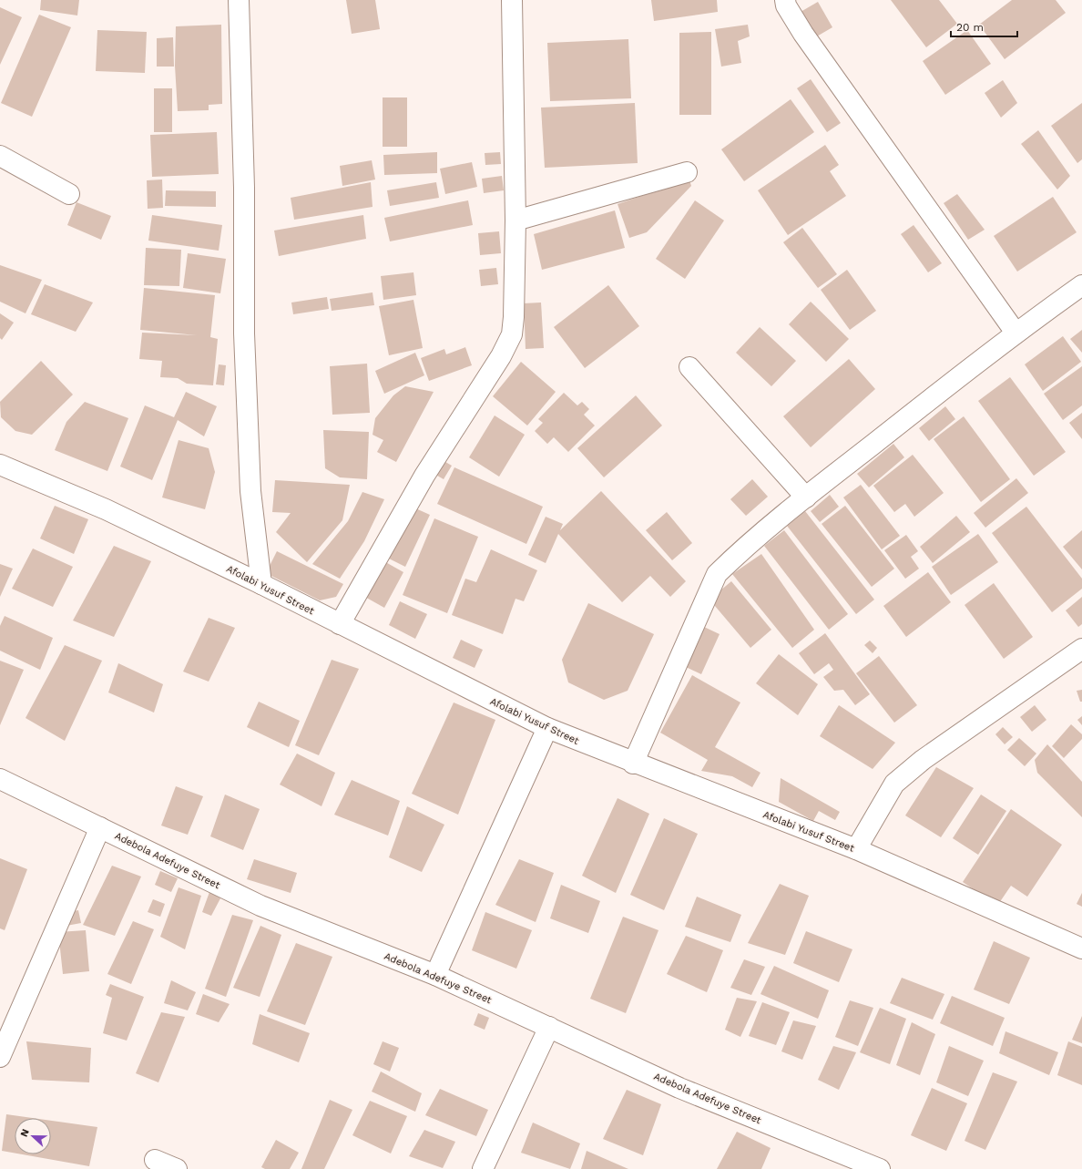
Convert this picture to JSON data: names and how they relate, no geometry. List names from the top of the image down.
{
  "streets": {
    "street": ["Afolabi Yusuf Street", "Adebola Adefuye Street"]
  },
  "scale_bar": "20 m",
  "north": "left"
}
